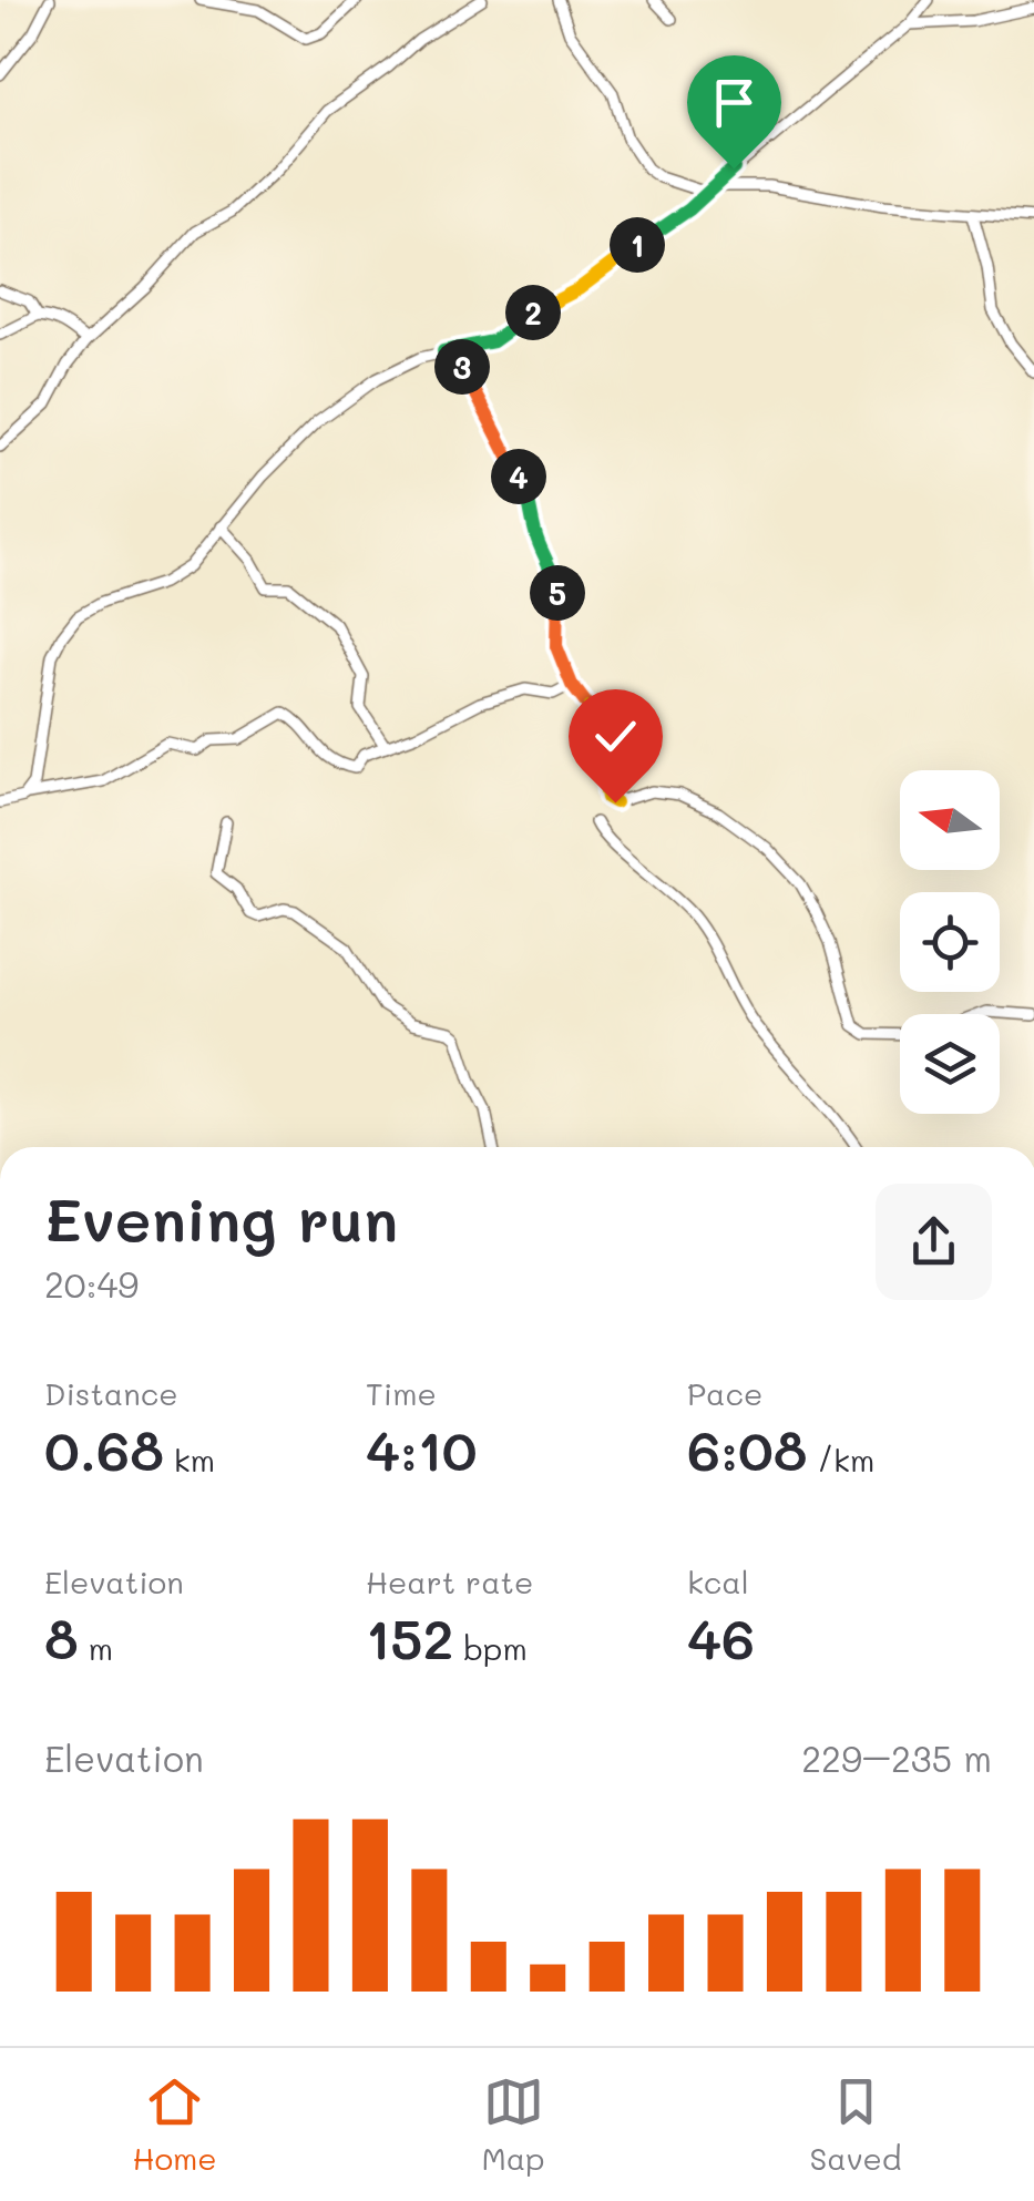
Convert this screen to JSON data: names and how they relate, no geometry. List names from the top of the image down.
{
  "north": "left",
  "page": {
    "pins": [
      "1",
      "2",
      "3",
      "4",
      "5"
    ],
    "heading": ["Evening run", "20:49"],
    "stats": [
      ["Distance", "0.68 km"],
      ["Time", "4:10"],
      ["Pace", "6:08 /km"],
      ["Elevation", "8 m"],
      ["Heart rate", "152 bpm"],
      ["kcal", "46"]
    ],
    "chart": ["Elevation", "229–235 m"],
    "tabs": ["Home", "Map", "Saved"]
  }
}
